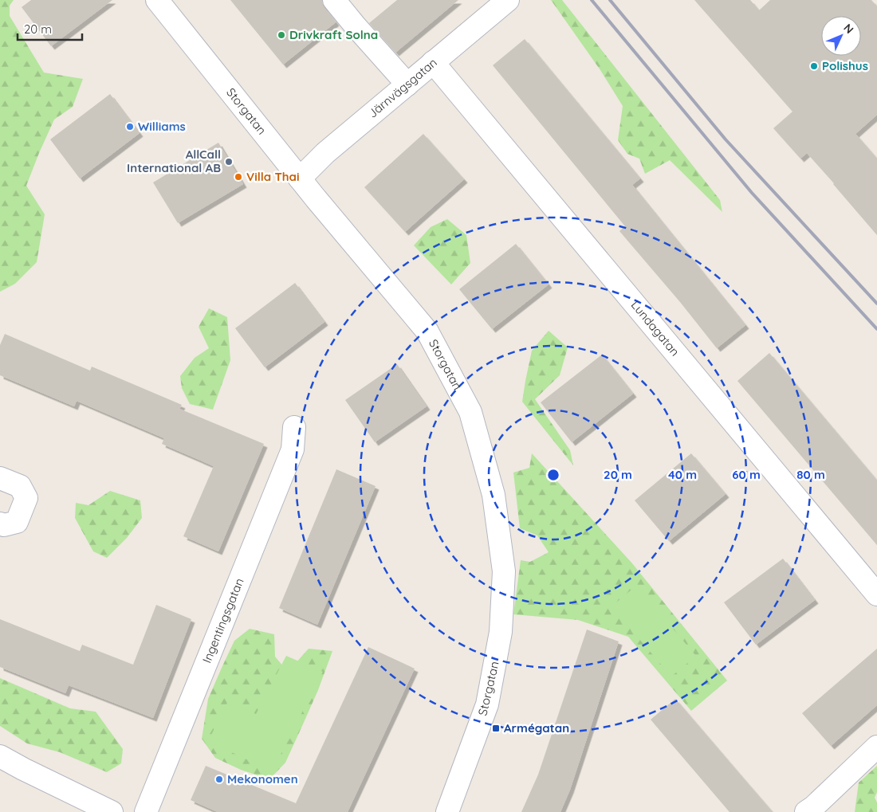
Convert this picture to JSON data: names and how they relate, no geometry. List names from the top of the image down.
{
  "streets": {
    "street": [
      "Järnvägsgatan",
      "Storgatan",
      "Lundagatan",
      "Ingentingsgatan"
    ]
  },
  "crossings": [
    ["Järnvägsgatan", "Storgatan"],
    ["Järnvägsgatan", "Lundagatan"]
  ],
  "places": {
    "other": [
      "Drivkraft Solna",
      "Polishus",
      "Williams",
      "AllCall International AB",
      "Villa Thai",
      "Mekonomen"
    ],
    "transit": ["Armégatan"]
  },
  "scale_bar": "20 m",
  "north": "top right",
  "rings": [
    "20 m",
    "40 m",
    "60 m",
    "80 m"
  ]
}
